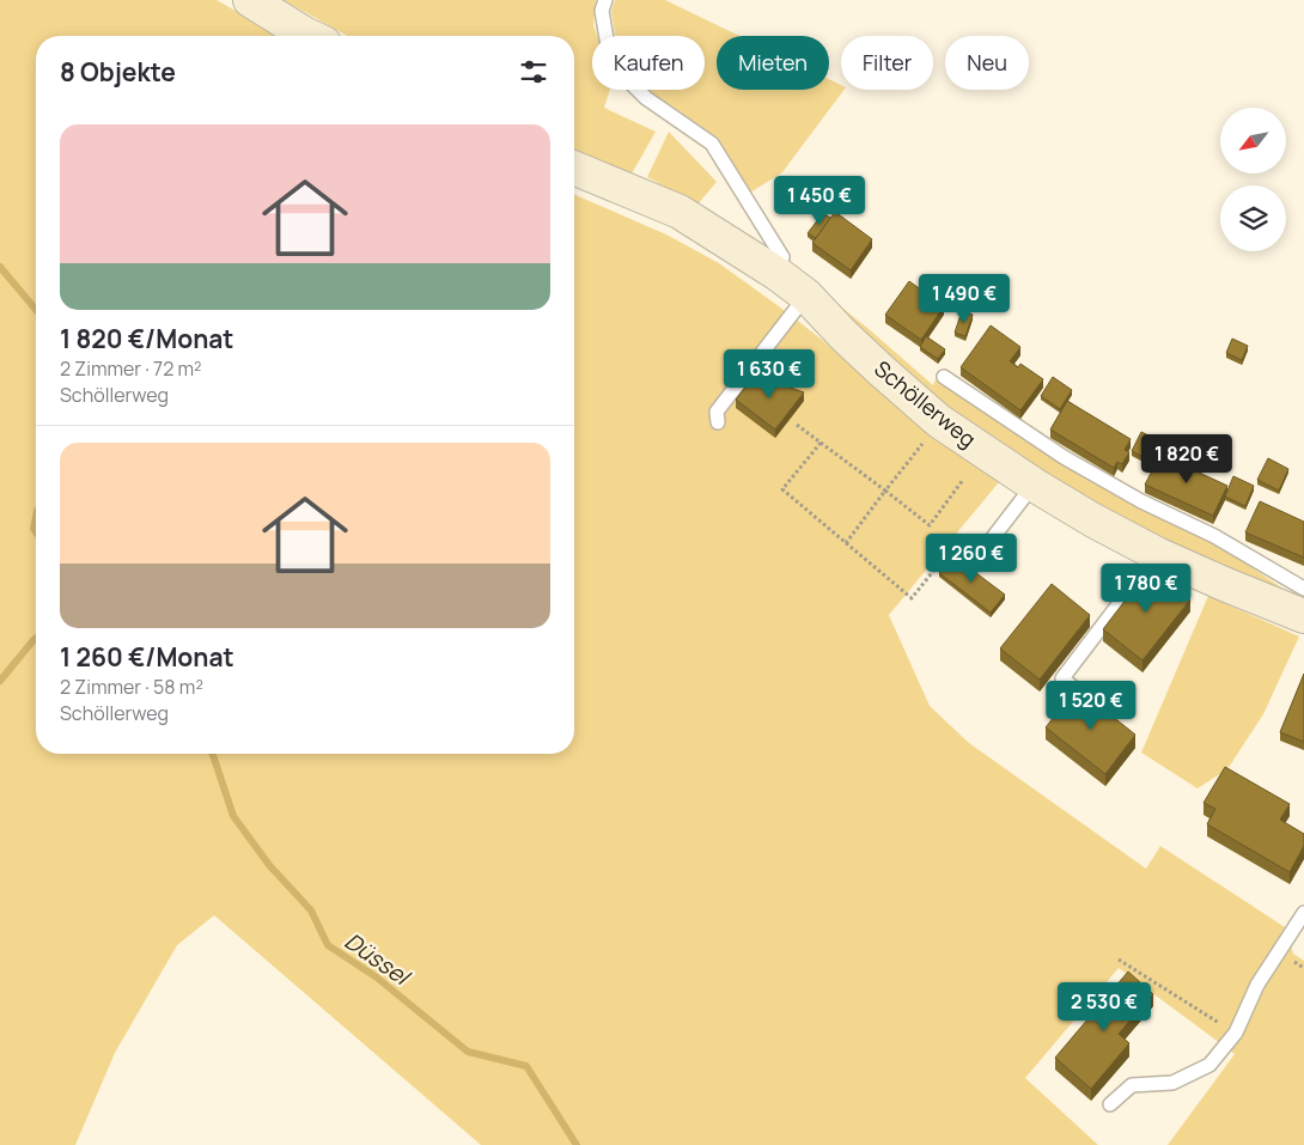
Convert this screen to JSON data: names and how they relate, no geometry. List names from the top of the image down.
{
  "streets": {
    "street": ["Schöllerweg"]
  },
  "water": ["Düssel"],
  "north": "bottom left",
  "page": {
    "chip": [
      "Kaufen",
      "Mieten",
      "Filter",
      "Neu"
    ],
    "heading": "8 Objekte",
    "list": [
      {
        "name": "1 820 €/Monat",
        "note": "2 Zimmer · 72 m² · Schöllerweg"
      },
      {
        "name": "1 260 €/Monat",
        "note": "2 Zimmer · 58 m² · Schöllerweg"
      }
    ],
    "price": [
      "1 450 €",
      "1 490 €",
      "1 630 €",
      "1 820 €",
      "1 260 €",
      "1 780 €",
      "1 520 €",
      "2 530 €"
    ]
  }
}
